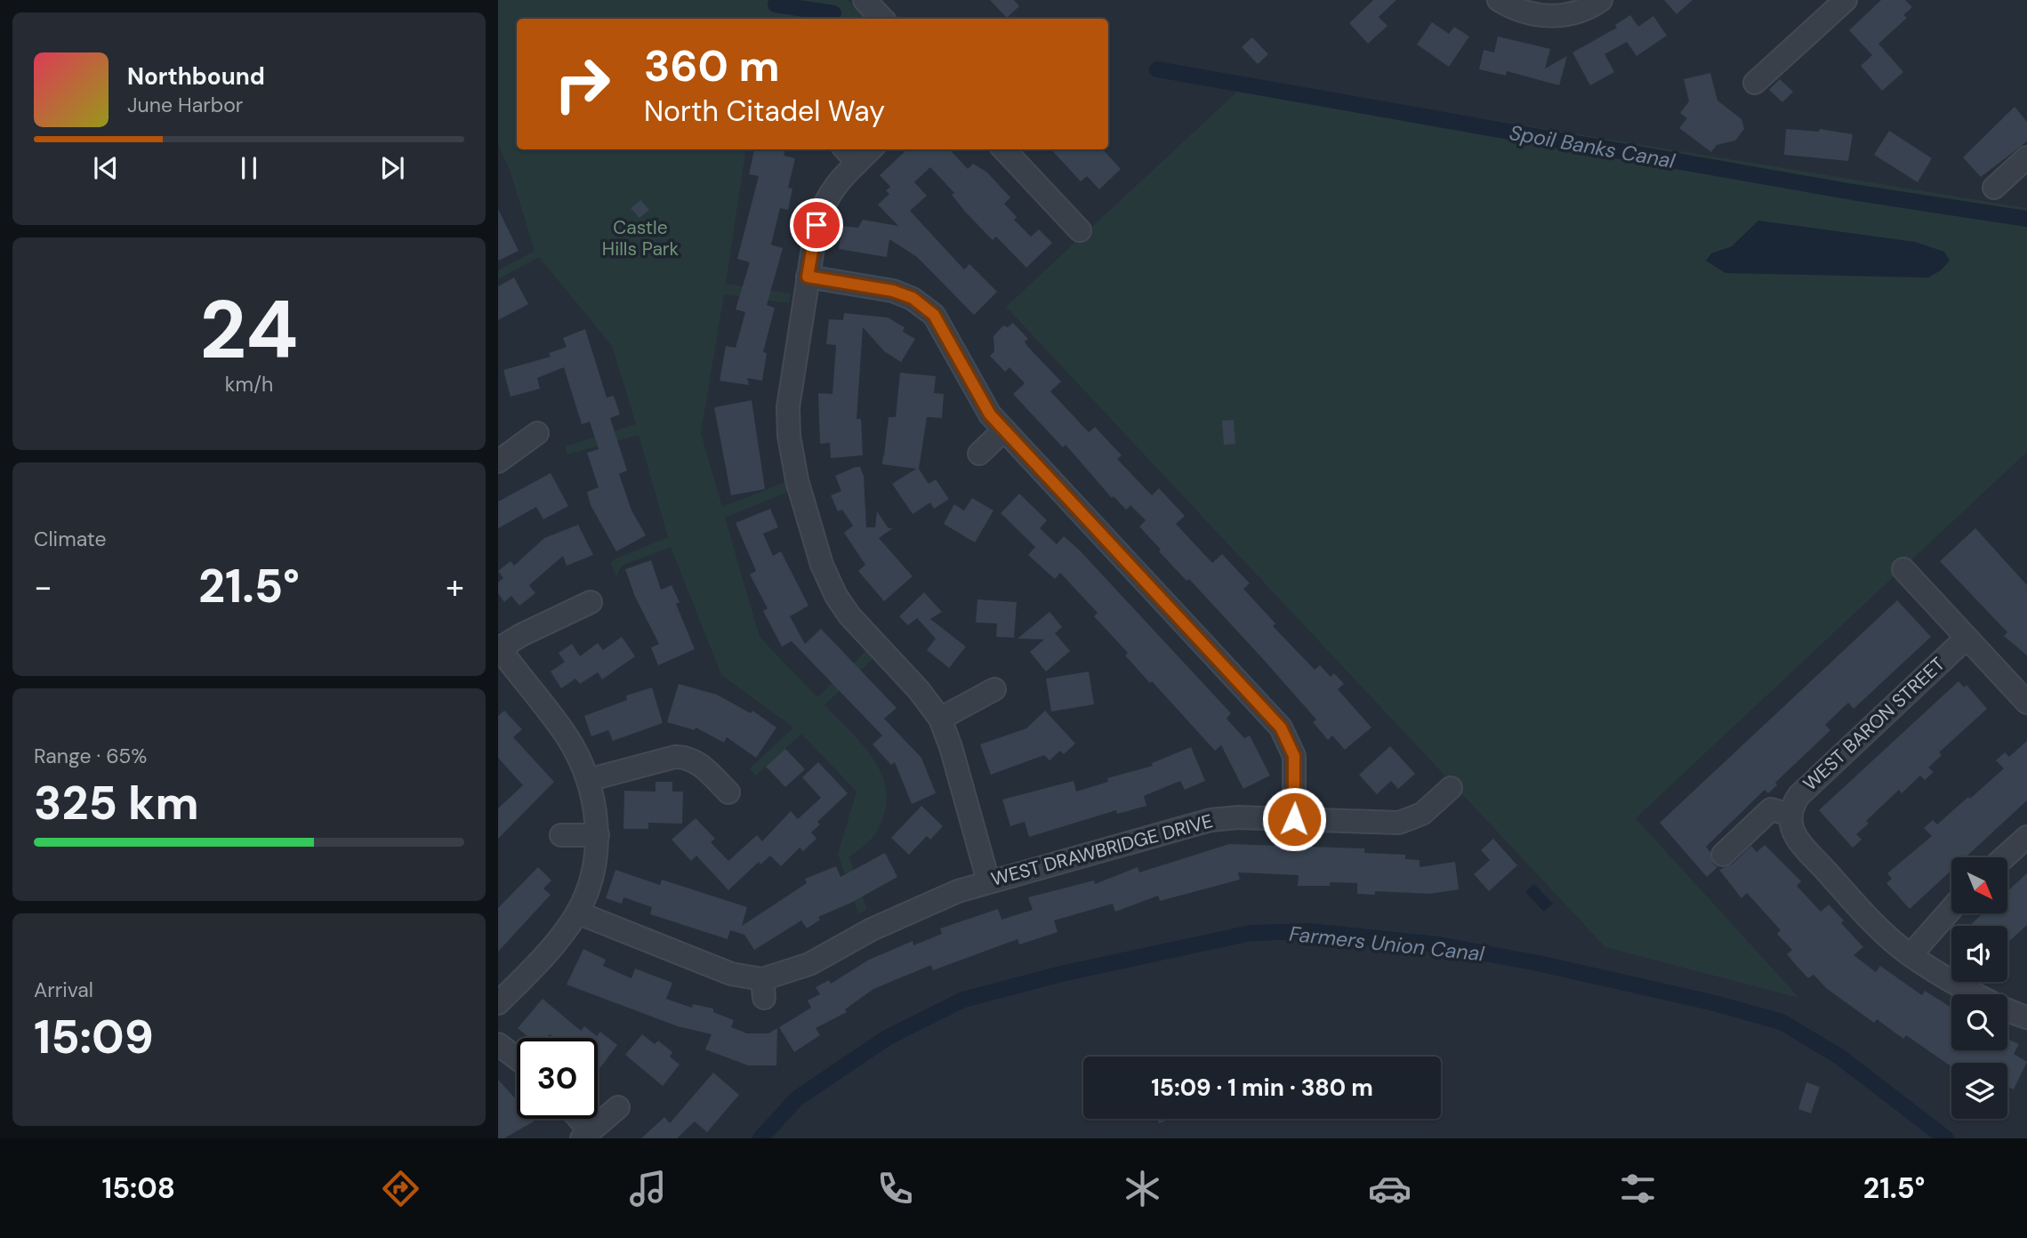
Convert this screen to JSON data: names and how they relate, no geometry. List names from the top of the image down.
{
  "streets": {
    "street": ["WEST BARON STREET", "WEST DRAWBRIDGE DRIVE"]
  },
  "water": ["Spoil Banks Canal", "Farmers Union Canal"],
  "parks": ["Castle Hills Park"],
  "north": "bottom right",
  "page": {
    "turn": ["360 m", "North Citadel Way"],
    "song": ["Northbound", "June Harbor"],
    "tile": [
      ["24", "km/h"],
      "Climate",
      ["Range · 65%", "325 km"],
      ["Arrival", "15:09"]
    ],
    "heat": ["−", "21.5°", "+"],
    "limit": "30",
    "trip": "15:09 · 1 min · 380 m",
    "tabs": ["15:08", "21.5°"]
  }
}
